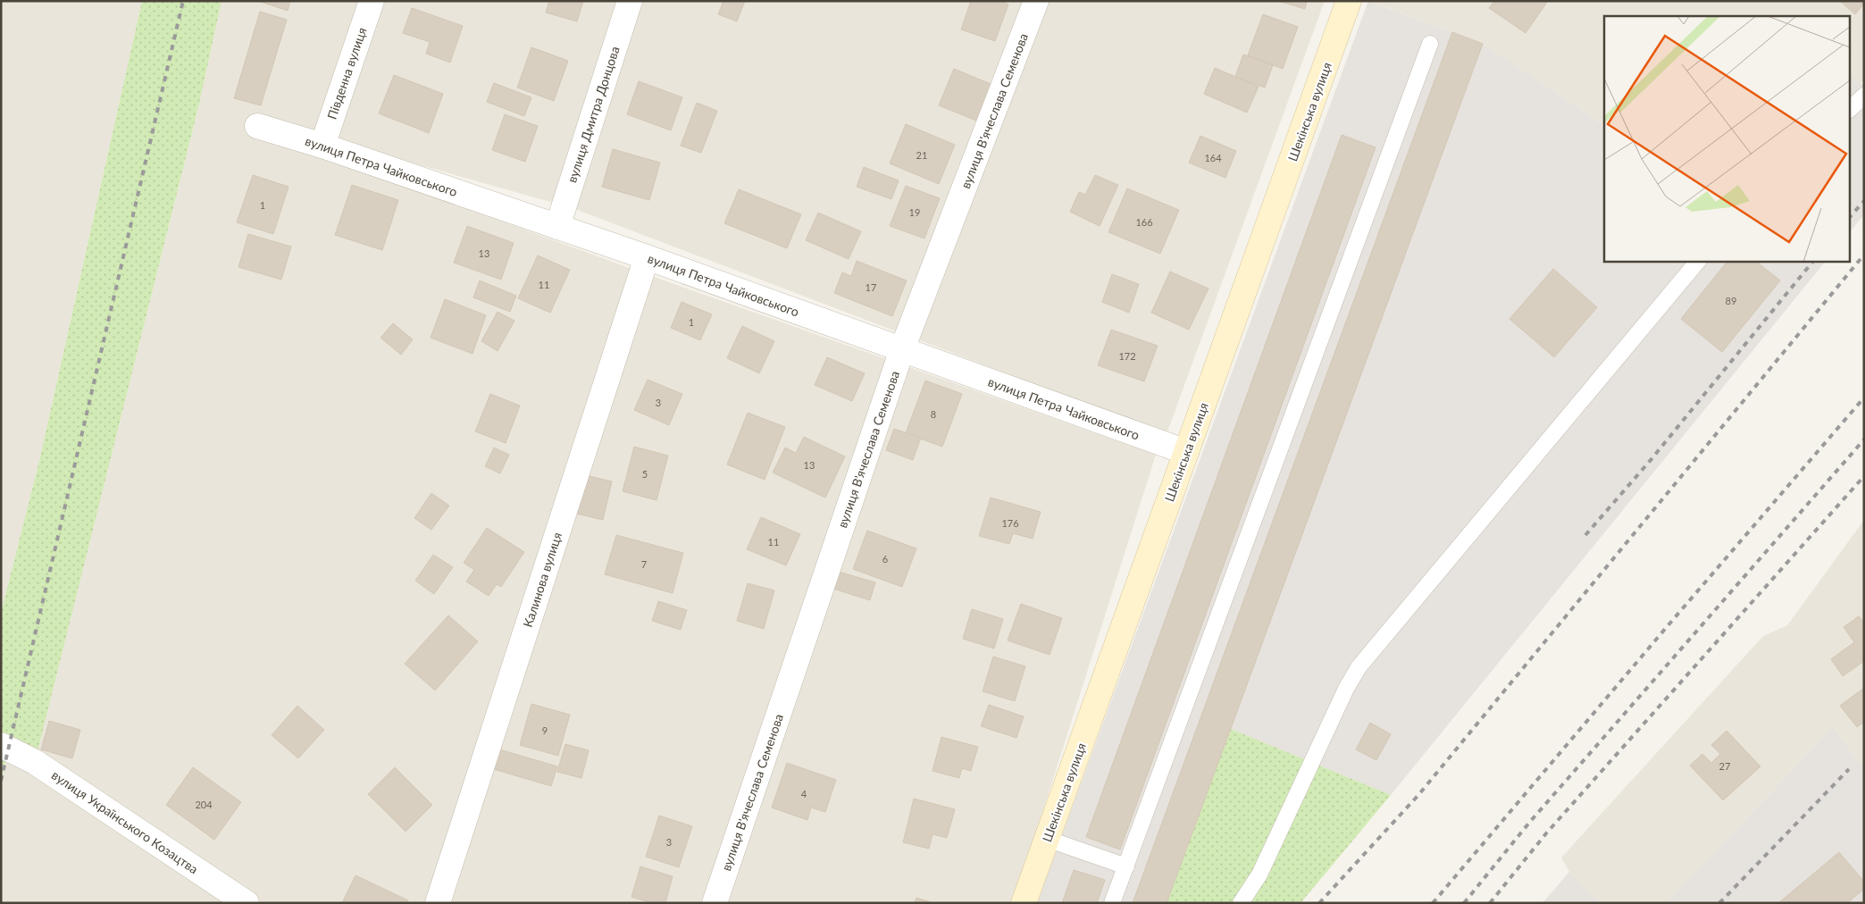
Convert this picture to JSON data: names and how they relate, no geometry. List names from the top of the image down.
{
  "streets": {
    "street": [
      "Південна вулиця",
      "вулиця В'ячеслава Семенова",
      "Шекінська вулиця",
      "вулиця Дмитра Донцова",
      "вулиця Петра Чайковського",
      "Калинова вулиця",
      "вулиця Українського Козацтва"
    ]
  },
  "crossings": [
    ["Південна вулиця", "вулиця Петра Чайковського"],
    ["вулиця В'ячеслава Семенова", "вулиця Петра Чайковського"],
    ["Шекінська вулиця", "вулиця Петра Чайковського"],
    ["вулиця Дмитра Донцова", "вулиця Петра Чайковського"],
    ["вулиця Петра Чайковського", "Калинова вулиця"]
  ],
  "house_numbers": [
    "21",
    "164",
    "1",
    "19",
    "166",
    "13",
    "11",
    "17",
    "89",
    "1",
    "172",
    "3",
    "8",
    "13",
    "5",
    "176",
    "11",
    "6",
    "7",
    "9",
    "27",
    "4",
    "204",
    "3"
  ]
}
